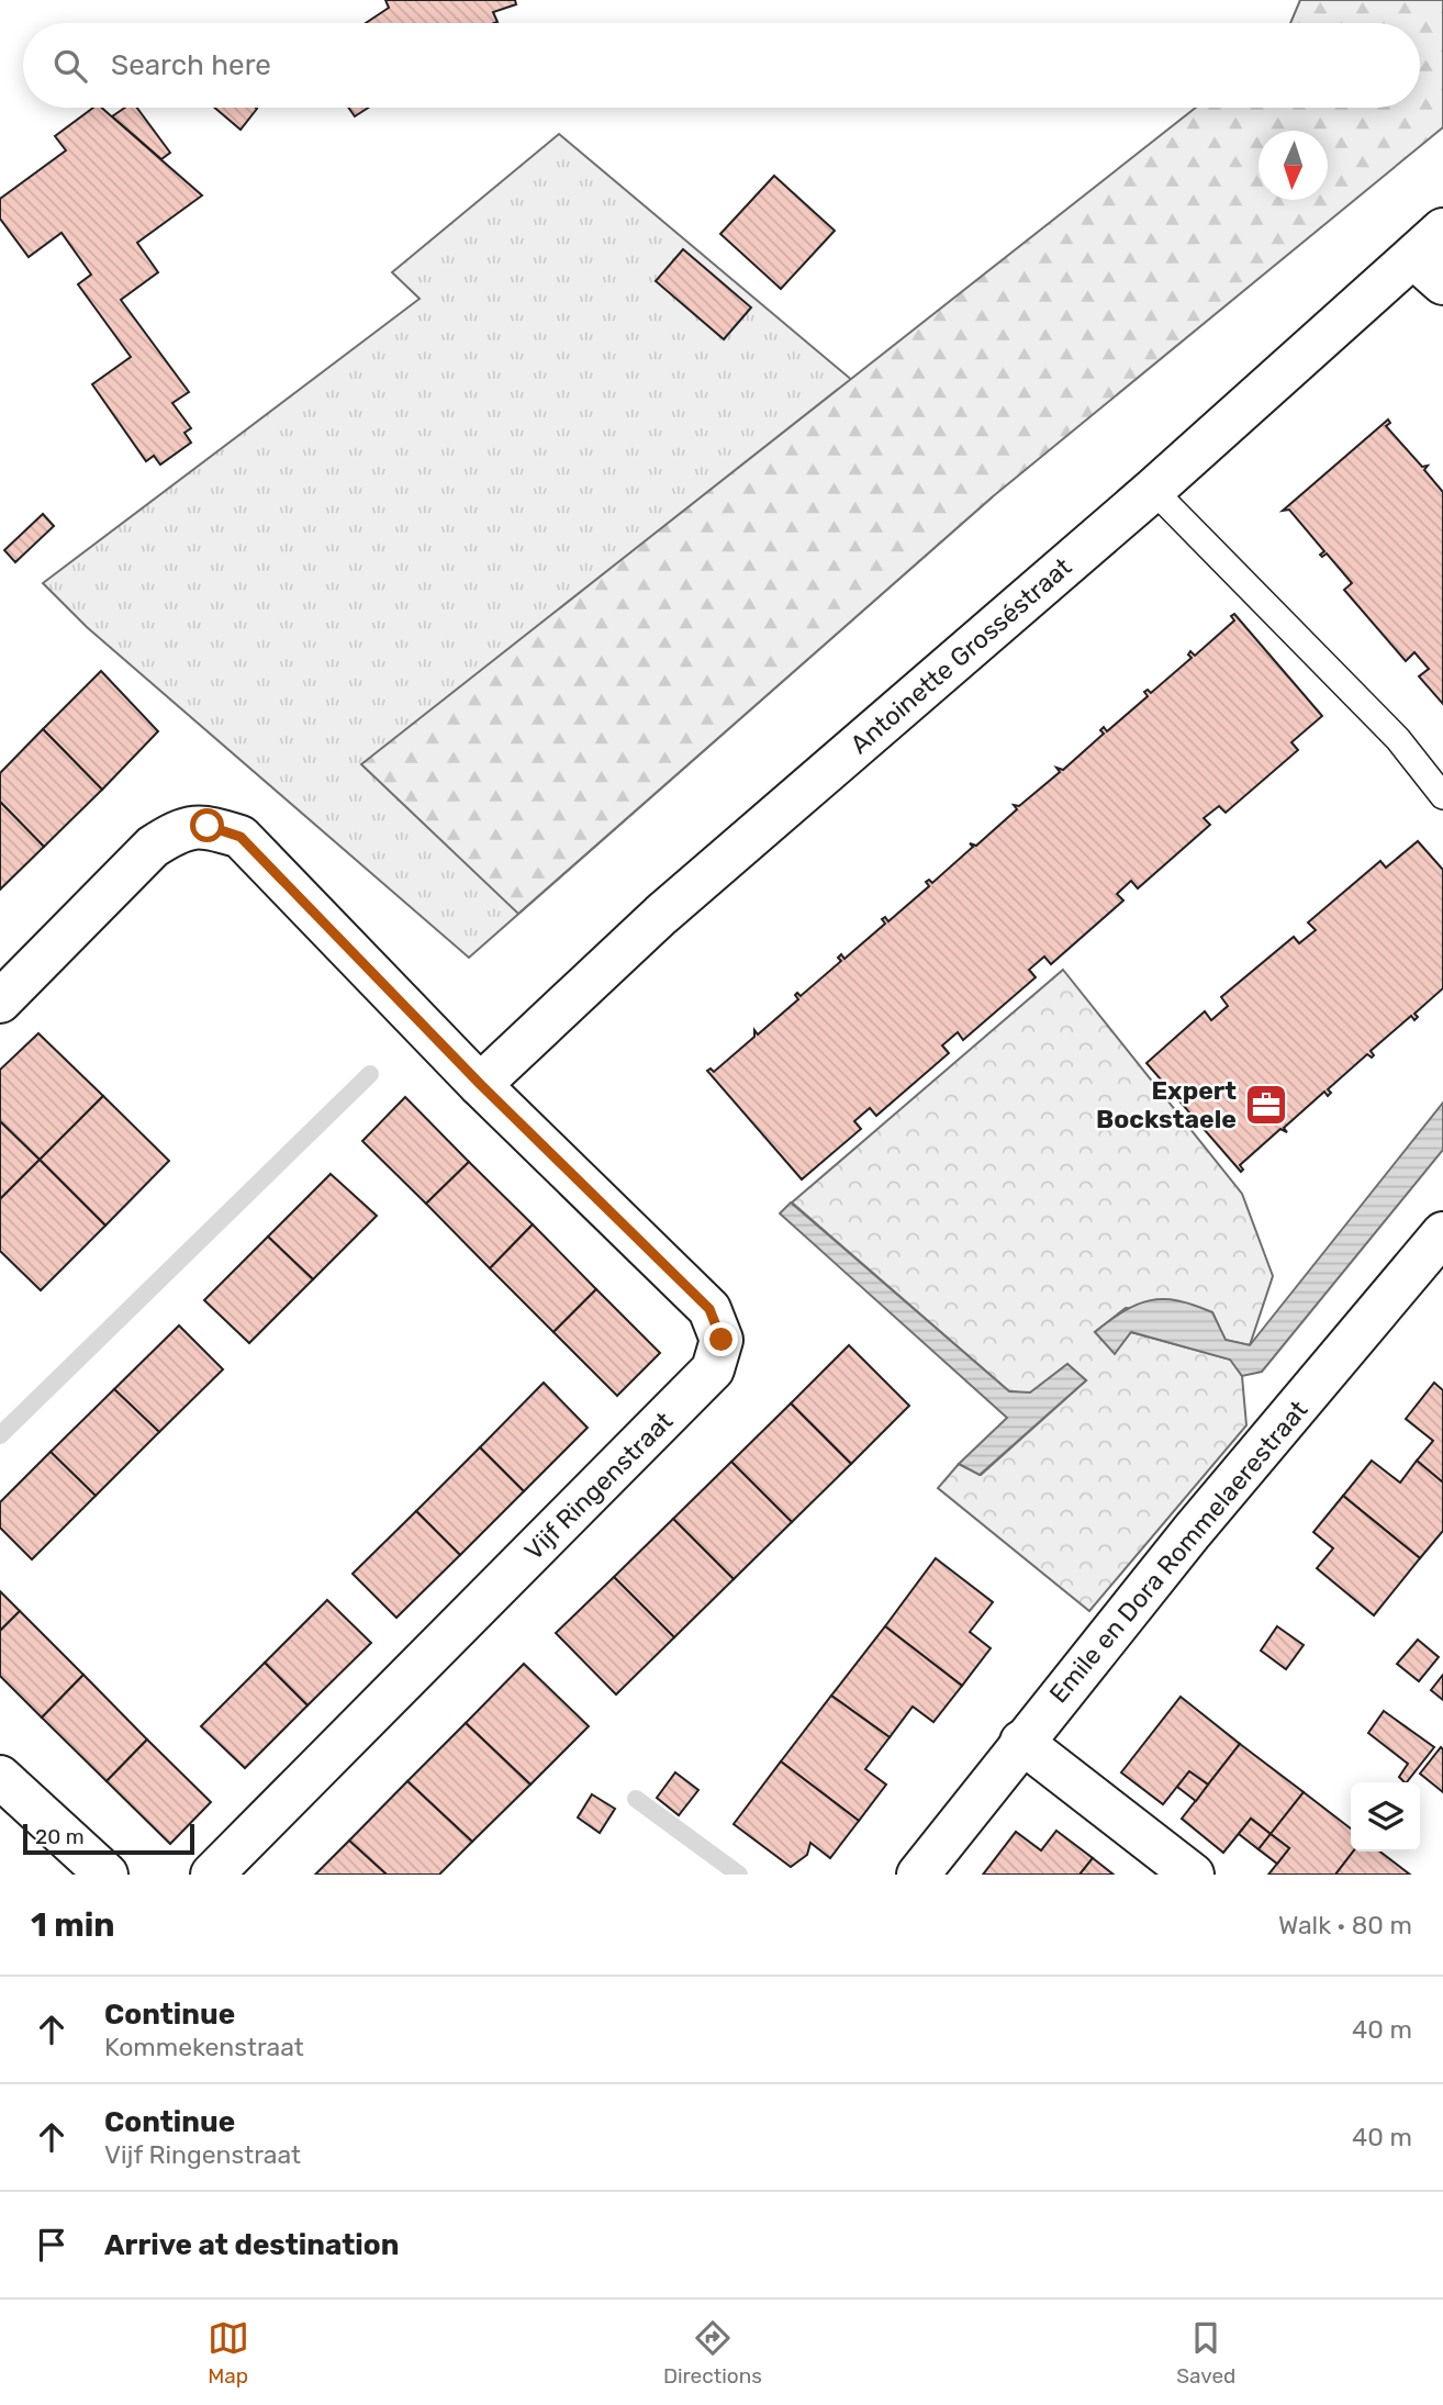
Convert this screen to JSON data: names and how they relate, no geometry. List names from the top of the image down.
{
  "streets": {
    "street": ["Antoinette Grosséstraat", "Vijf Ringenstraat", "Emile en Dora Rommelaerestraat"]
  },
  "crossings": [
    ["Antoinette Grosséstraat", "Vijf Ringenstraat"]
  ],
  "places": {
    "office": ["Expert Bockstaele"]
  },
  "scale_bar": "20 m",
  "north": "bottom",
  "page": {
    "search": "Search here",
    "scale": "20 m",
    "heading": ["1 min", "Walk · 80 m"],
    "list": [
      ["Continue", "Kommekenstraat", "40 m"],
      ["Continue", "Vijf Ringenstraat", "40 m"],
      "Arrive at destination"
    ],
    "nav": ["Map", "Directions", "Saved"]
  }
}
